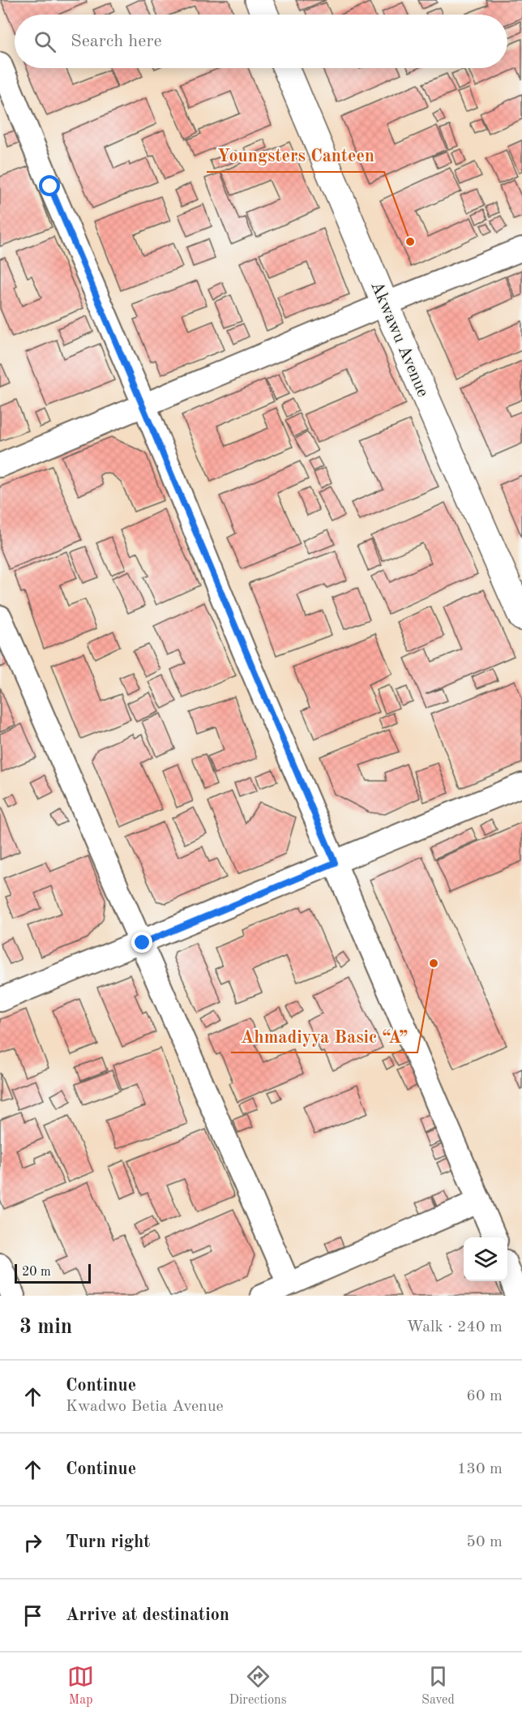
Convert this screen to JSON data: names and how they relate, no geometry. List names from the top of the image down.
{
  "streets": {
    "street": ["Akwawu Avenue"]
  },
  "places": ["Youngsters Canteen", "Ahmadiyya Basic “A”"],
  "scale_bar": "20 m",
  "page": {
    "search": "Search here",
    "scale": "20 m",
    "heading": ["3 min", "Walk · 240 m"],
    "list": [
      ["Continue", "Kwadwo Betia Avenue", "60 m"],
      ["Continue", "130 m"],
      ["Turn right", "50 m"],
      "Arrive at destination"
    ],
    "nav": ["Map", "Directions", "Saved"]
  }
}
